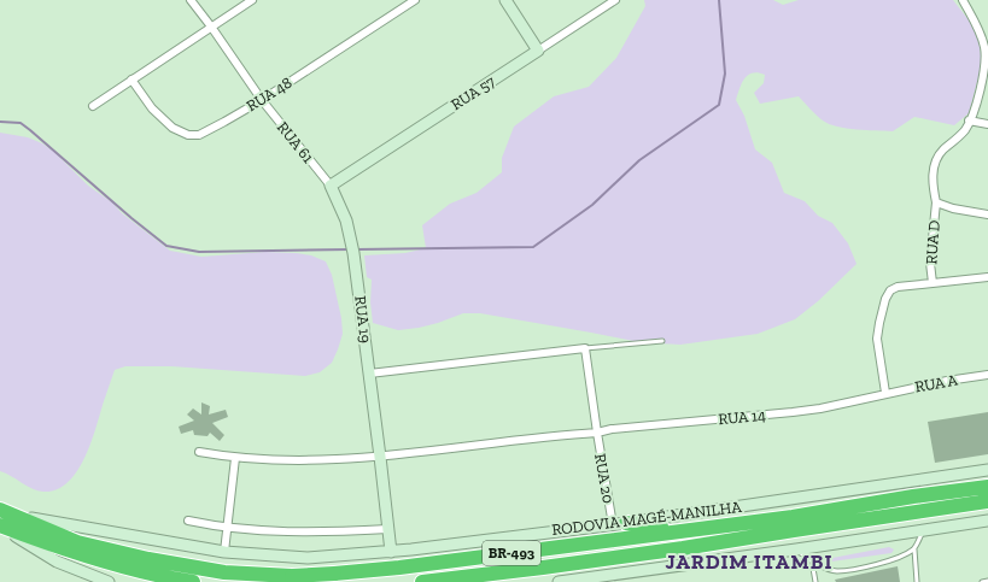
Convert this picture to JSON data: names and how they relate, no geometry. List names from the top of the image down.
{
  "streets": {
    "highway": ["RODOVIA MAGÉ-MANILHA", "BR-493"],
    "main road": ["RUA 57", "RUA 19"],
    "street": [
      "RUA 48",
      "RUA 61",
      "RUA D",
      "RUA A",
      "RUA 14",
      "RUA 20"
    ]
  },
  "crossings": [
    ["RUA 57", "RUA 61"],
    ["RUA 57", "RUA 19"],
    ["RUA 48", "RUA 61"],
    ["RUA 61", "RUA 19"],
    ["RUA A", "RUA 14"],
    ["RUA 14", "RUA 20"]
  ],
  "districts": ["JARDIM ITAMBI"]
}
